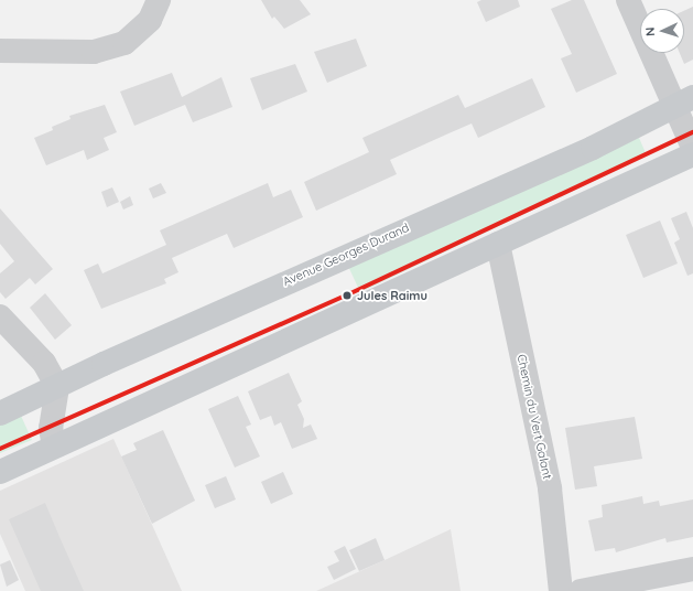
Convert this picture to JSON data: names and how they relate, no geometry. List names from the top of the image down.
{
  "streets": {
    "main road": ["Avenue Georges Durand"],
    "street": ["Chemin du Vert Galant"]
  },
  "places": ["Jules Raimu"],
  "north": "left"
}
